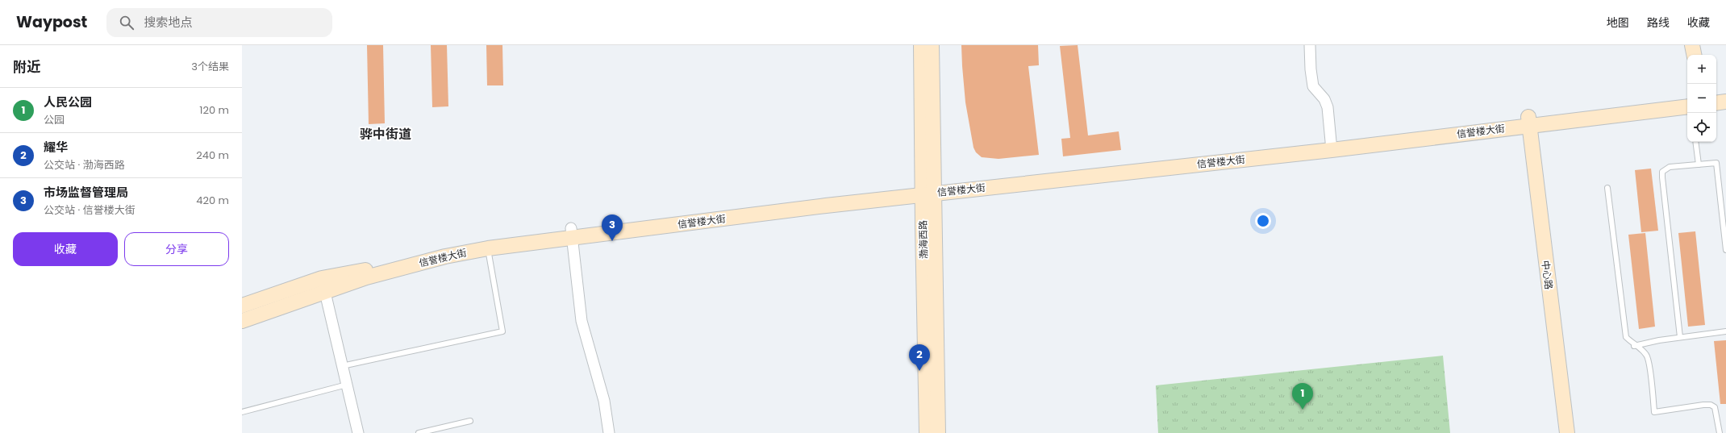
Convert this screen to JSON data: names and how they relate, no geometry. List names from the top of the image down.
{
  "streets": {
    "street": ["信誉楼大街", "渤海西路", "中心路"]
  },
  "crossings": [
    ["信誉楼大街", "渤海西路"],
    ["信誉楼大街", "中心路"]
  ],
  "districts": ["骅中街道"],
  "page": {
    "header": "Waypost",
    "search": "搜索地点",
    "nav": ["地图", "路线", "收藏"],
    "heading": ["附近", "3个结果"],
    "map_buttons": ["+", "−"],
    "list": [
      {
        "mark": "1",
        "name": "人民公园",
        "note": "公园",
        "value": "120 m"
      },
      {
        "mark": "2",
        "name": "耀华",
        "note": "公交站 · 渤海西路",
        "value": "240 m"
      },
      {
        "mark": "3",
        "name": "市场监督管理局",
        "note": "公交站 · 信誉楼大街",
        "value": "420 m"
      }
    ],
    "pins": ["3", "2", "1"],
    "buttons": ["收藏", "分享"]
  }
}
